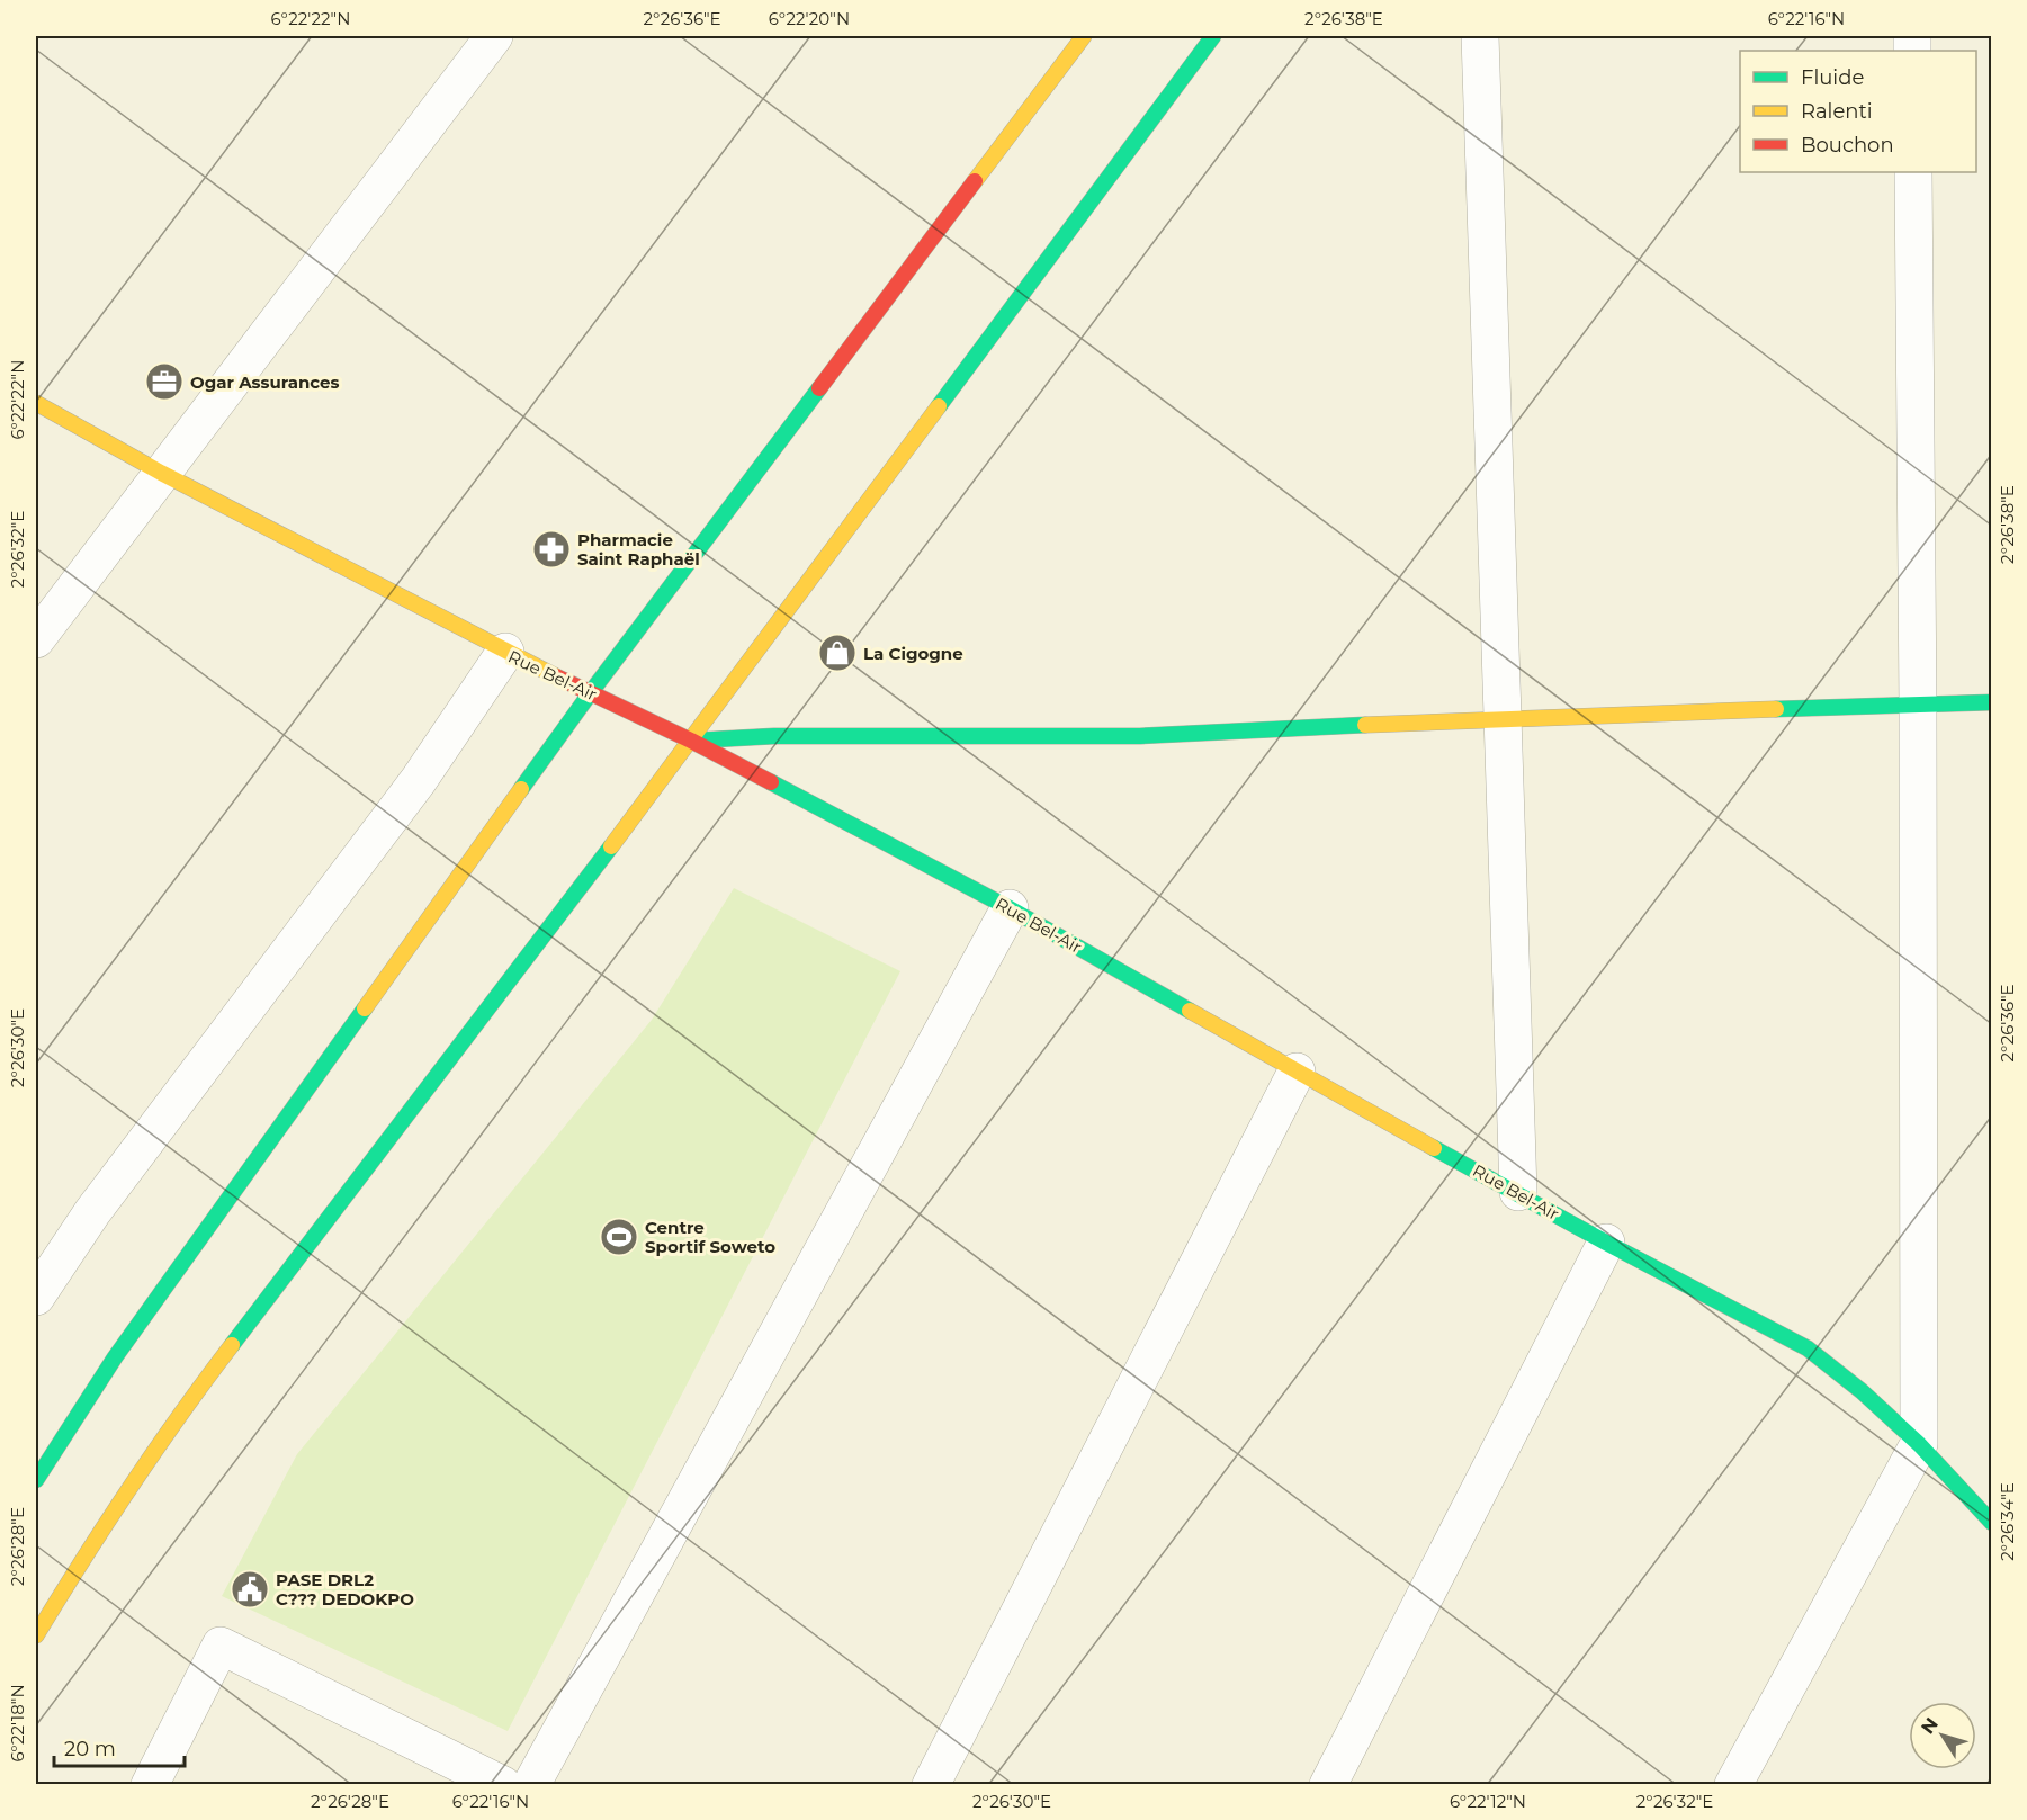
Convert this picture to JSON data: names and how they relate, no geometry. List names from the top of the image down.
{
  "streets": {
    "main road": ["Rue Bel-Air"]
  },
  "places": {
    "office": ["Ogar Assurances"],
    "pharmacy": ["Pharmacie Saint Raphaël"],
    "shop": ["La Cigogne"],
    "sports": ["Centre Sportif Soweto"],
    "public building": ["PASE DRL2 C??? DEDOKPO"]
  },
  "legend": ["Fluide", "Ralenti", "Bouchon"],
  "scale_bar": "20 m",
  "north": "top left",
  "coordinates": [
    "6°22'22\"N",
    "2°26'36\"E",
    "6°22'20\"N",
    "2°26'38\"E",
    "6°22'16\"N",
    "2°26'32\"E",
    "2°26'30\"E",
    "2°26'34\"E",
    "2°26'28\"E",
    "6°22'18\"N",
    "6°22'12\"N"
  ]
}
